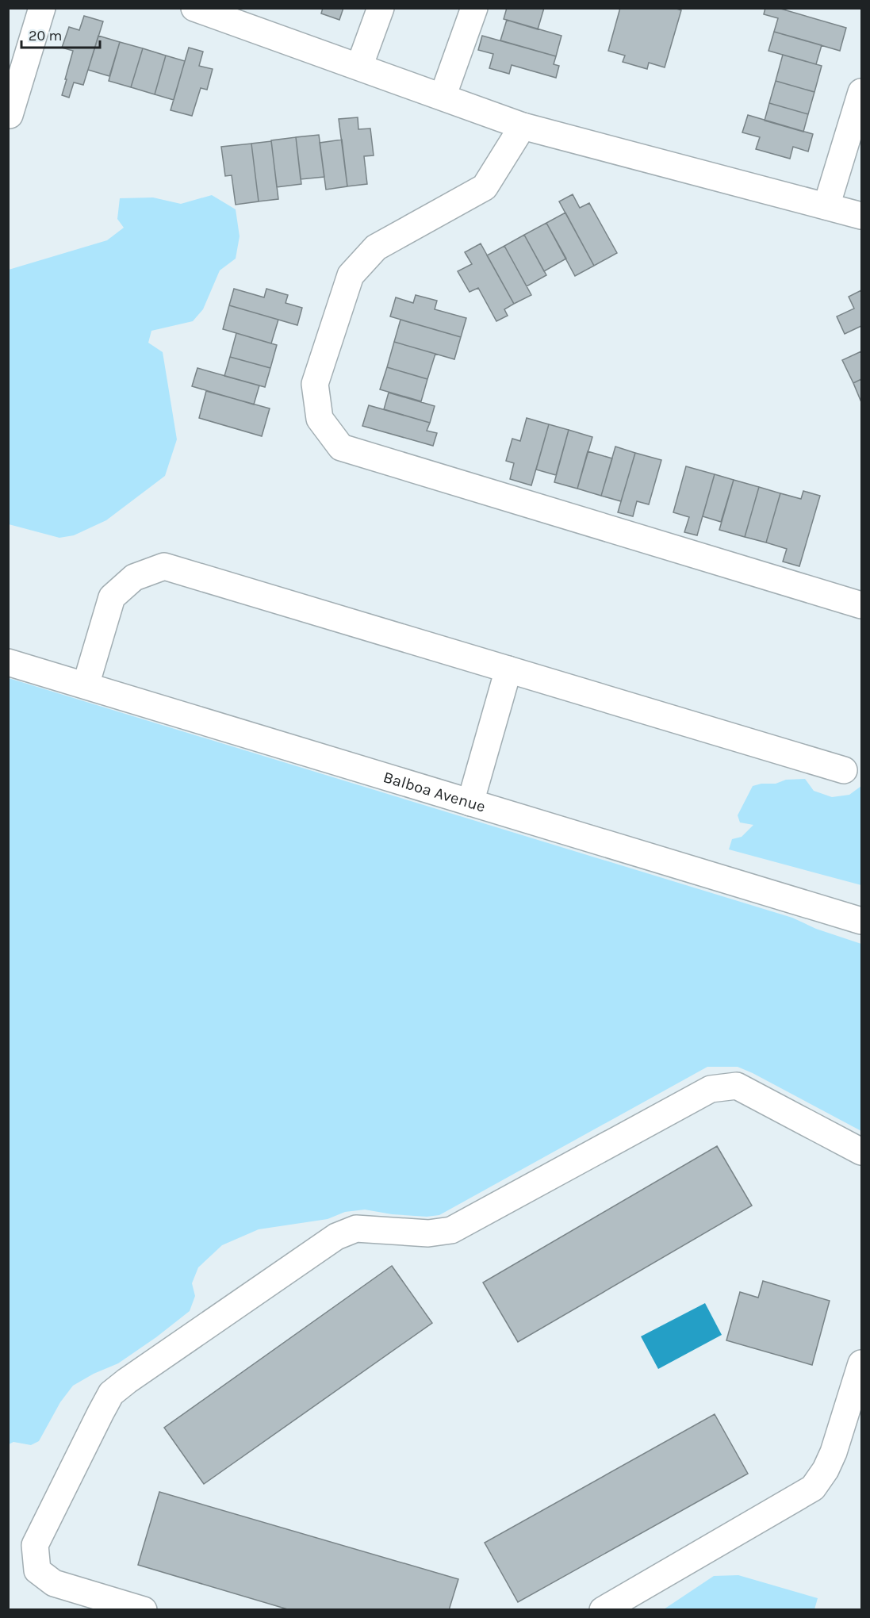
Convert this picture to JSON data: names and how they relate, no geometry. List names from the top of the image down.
{
  "streets": {
    "street": ["Balboa Avenue"]
  },
  "scale_bar": "20 m"
}
